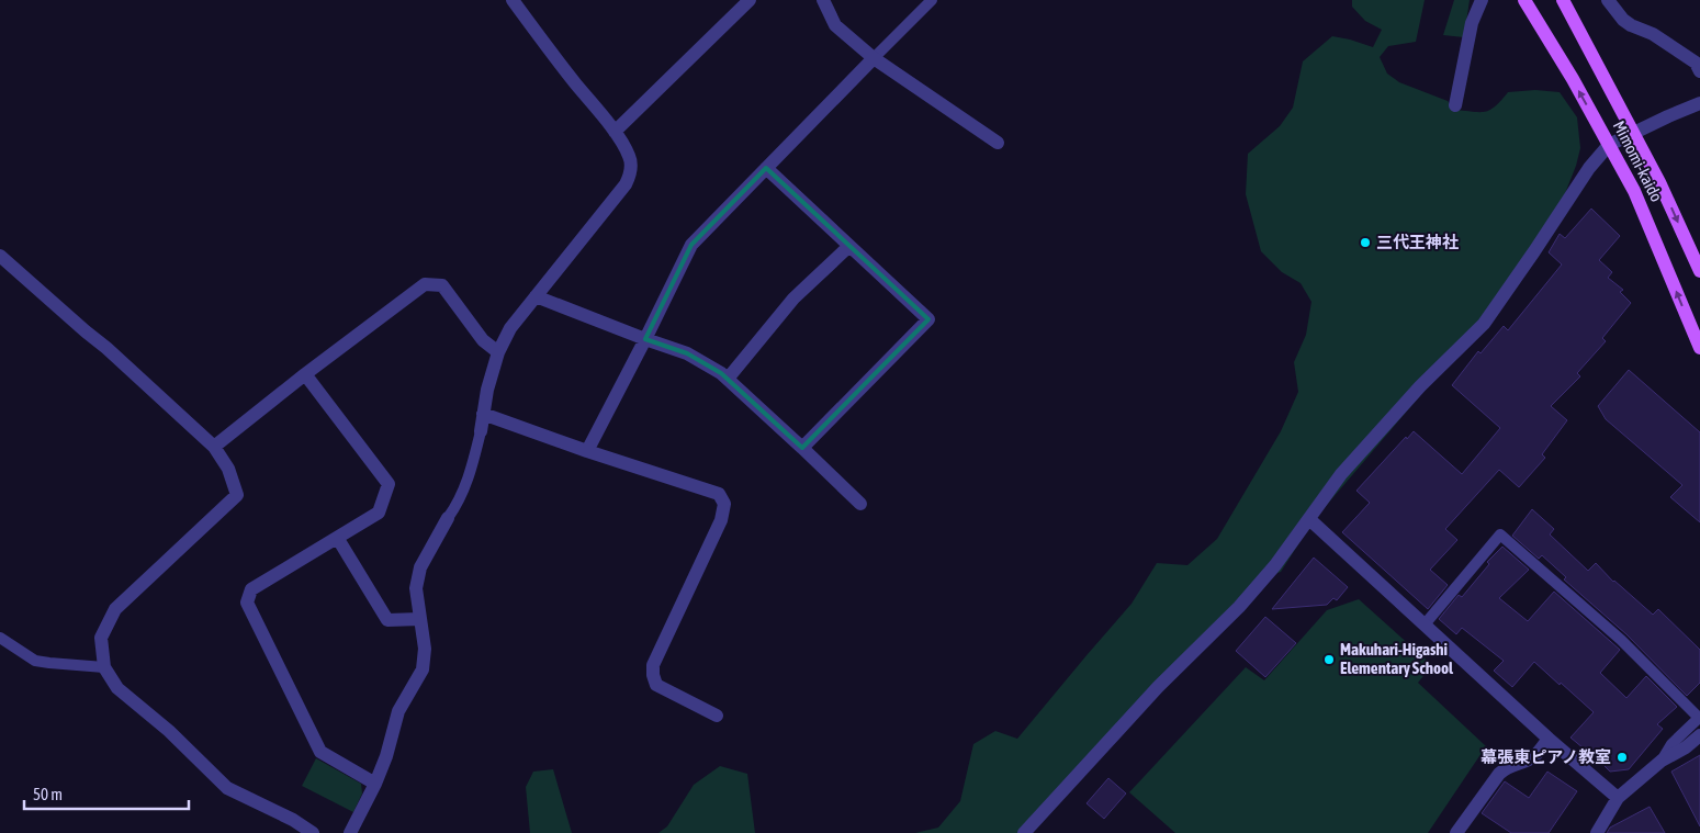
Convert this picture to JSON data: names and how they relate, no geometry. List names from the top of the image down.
{
  "streets": {
    "main road": ["Mimomi-kaido"]
  },
  "places": ["三代王神社", "Makuhari-Higashi Elementary School", "幕張東ピアノ教室"],
  "scale_bar": "50 m"
}
